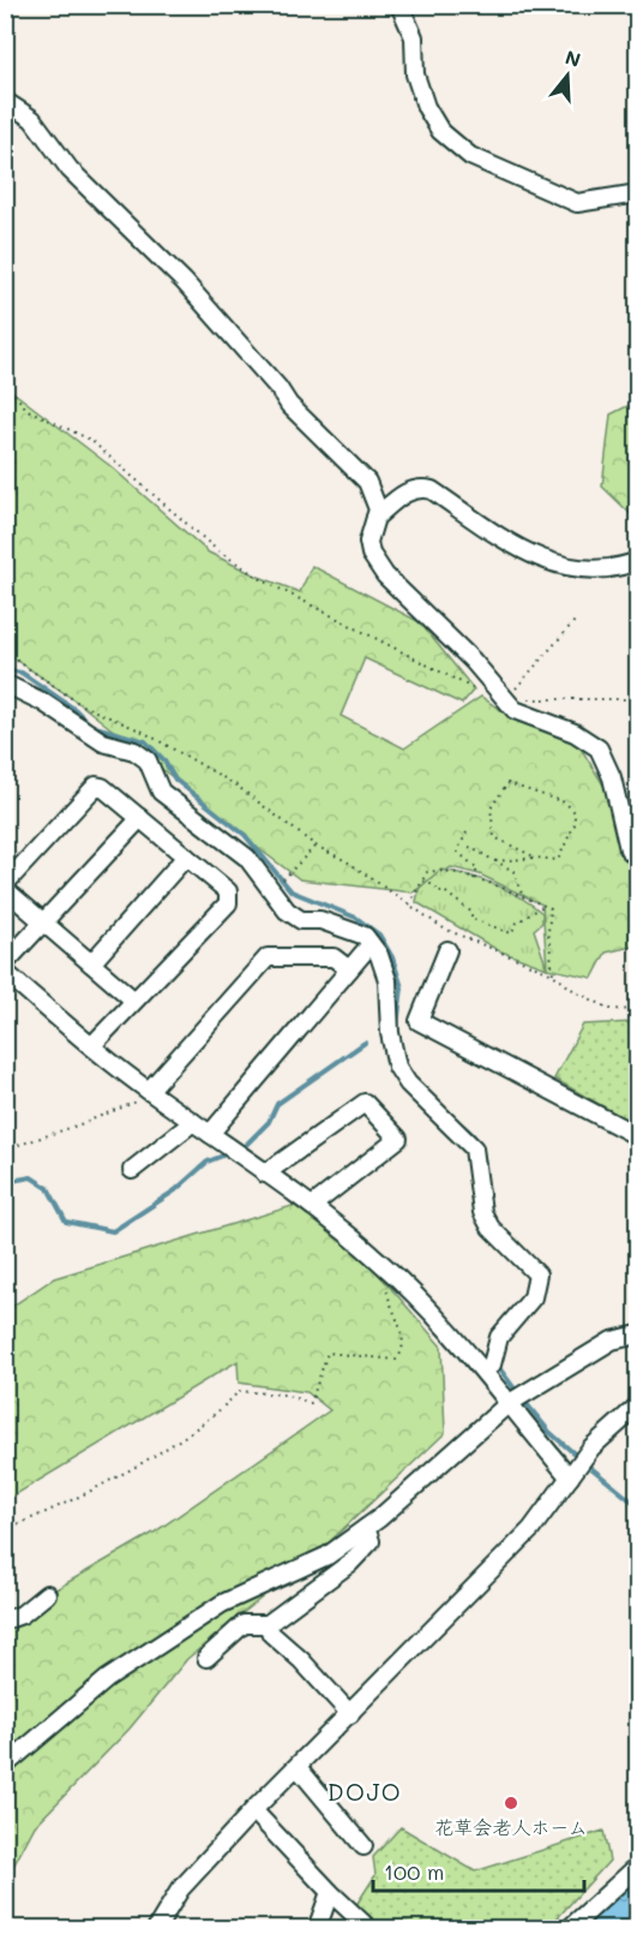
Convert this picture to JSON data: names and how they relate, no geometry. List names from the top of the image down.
{
  "districts": ["DOJO"],
  "places": ["花草会老人ホーム"],
  "scale_bar": "100 m",
  "north": "top"
}
